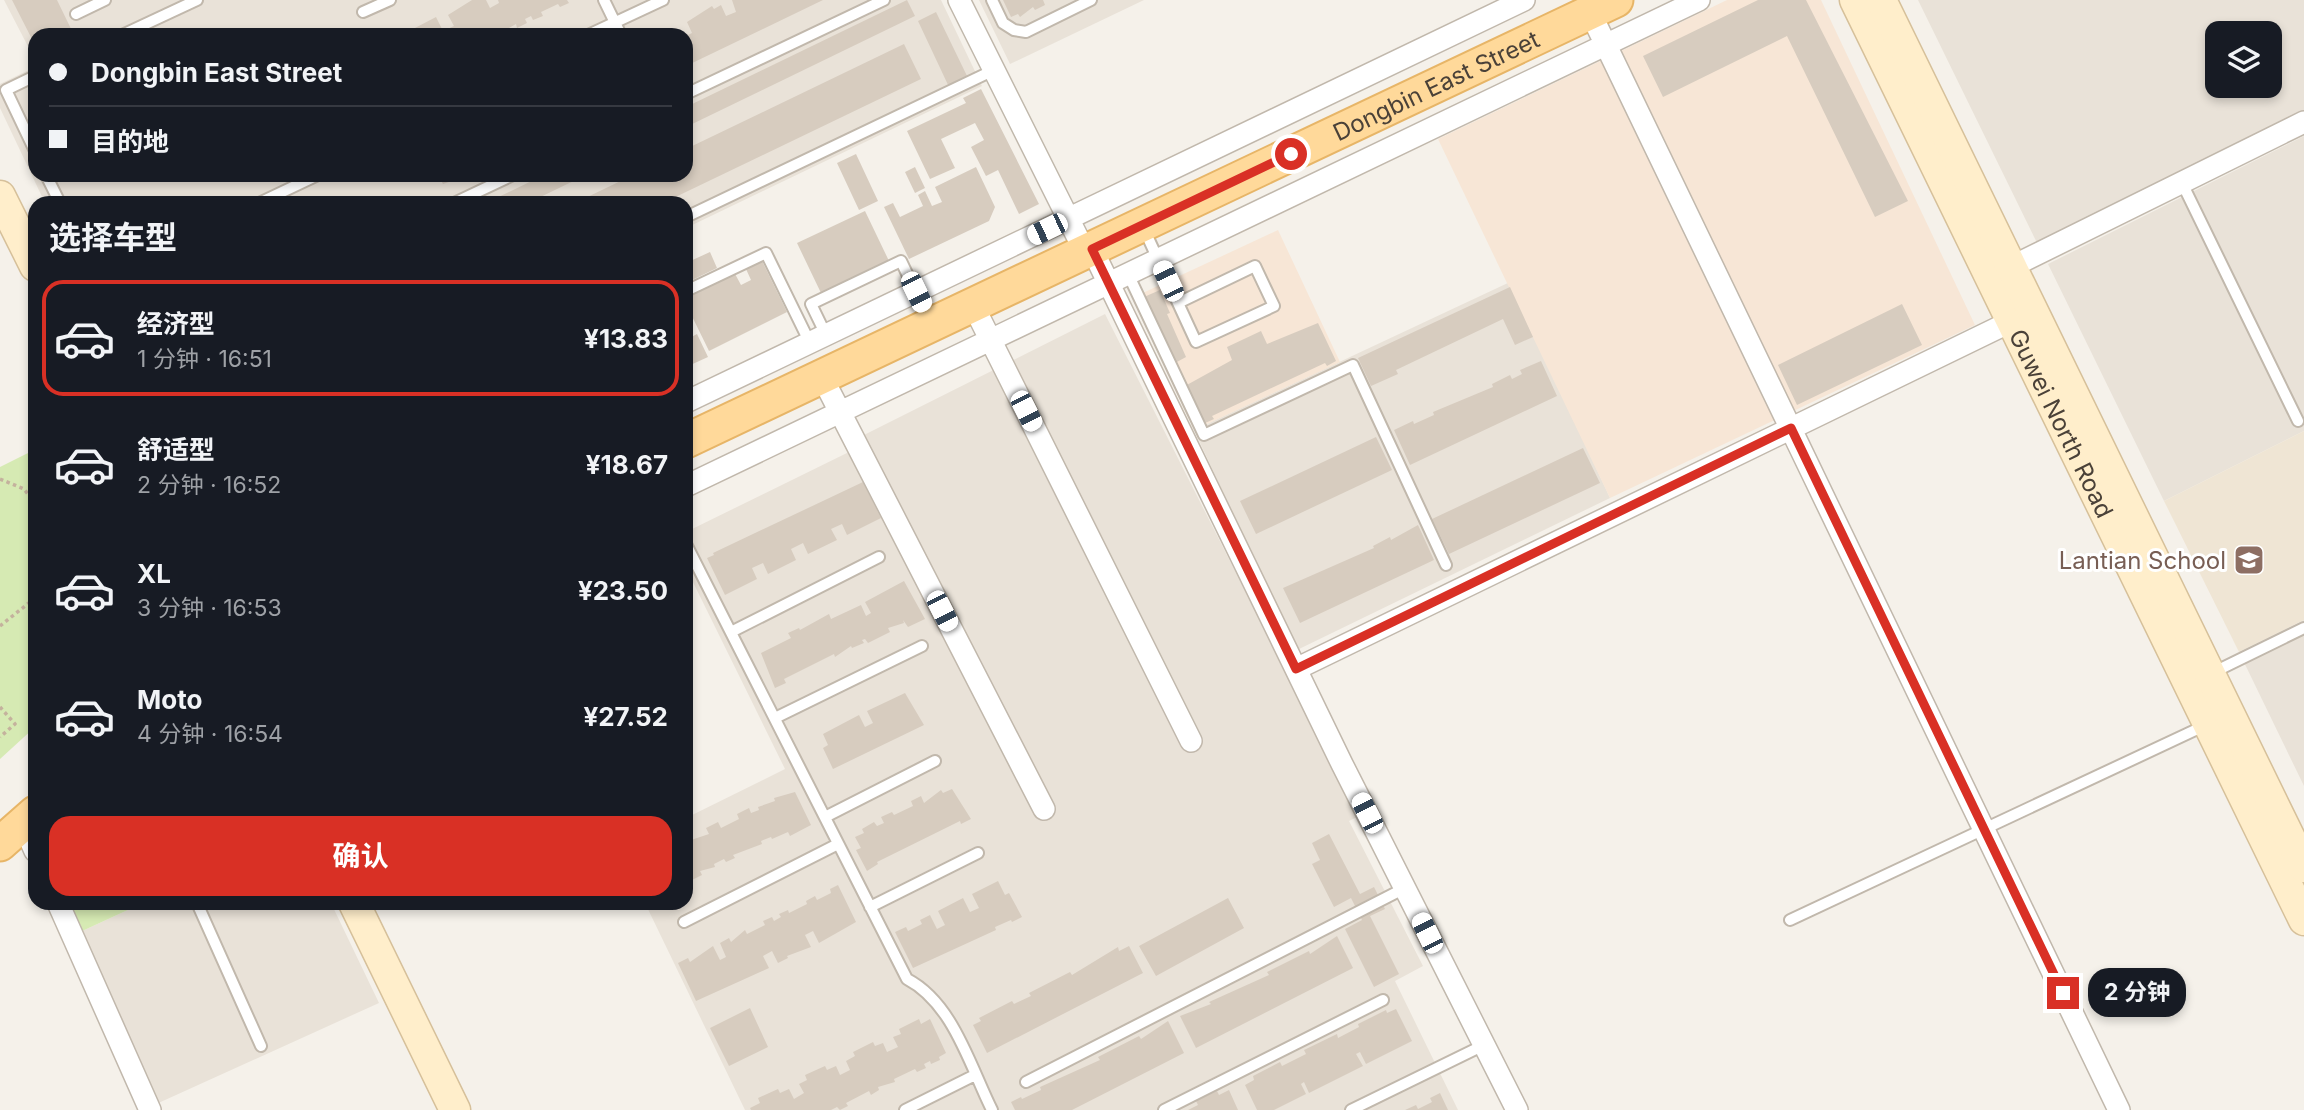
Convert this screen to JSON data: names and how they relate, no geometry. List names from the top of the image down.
{
  "streets": {
    "main road": ["Dongbin East Street", "Guwei North Road"]
  },
  "places": {
    "school or university": ["Lantian School"]
  },
  "page": {
    "banner": ["Dongbin East Street", "目的地"],
    "heading": "选择车型",
    "list": [
      {
        "name": "经济型",
        "note": "1 分钟 · 16:51",
        "value": "¥13.83"
      },
      {
        "name": "舒适型",
        "note": "2 分钟 · 16:52",
        "value": "¥18.67"
      },
      {
        "name": "XL",
        "note": "3 分钟 · 16:53",
        "value": "¥23.50"
      },
      {
        "name": "Moto",
        "note": "4 分钟 · 16:54",
        "value": "¥27.52"
      }
    ],
    "buttons": "确认",
    "bubble": "2 分钟"
  }
}
